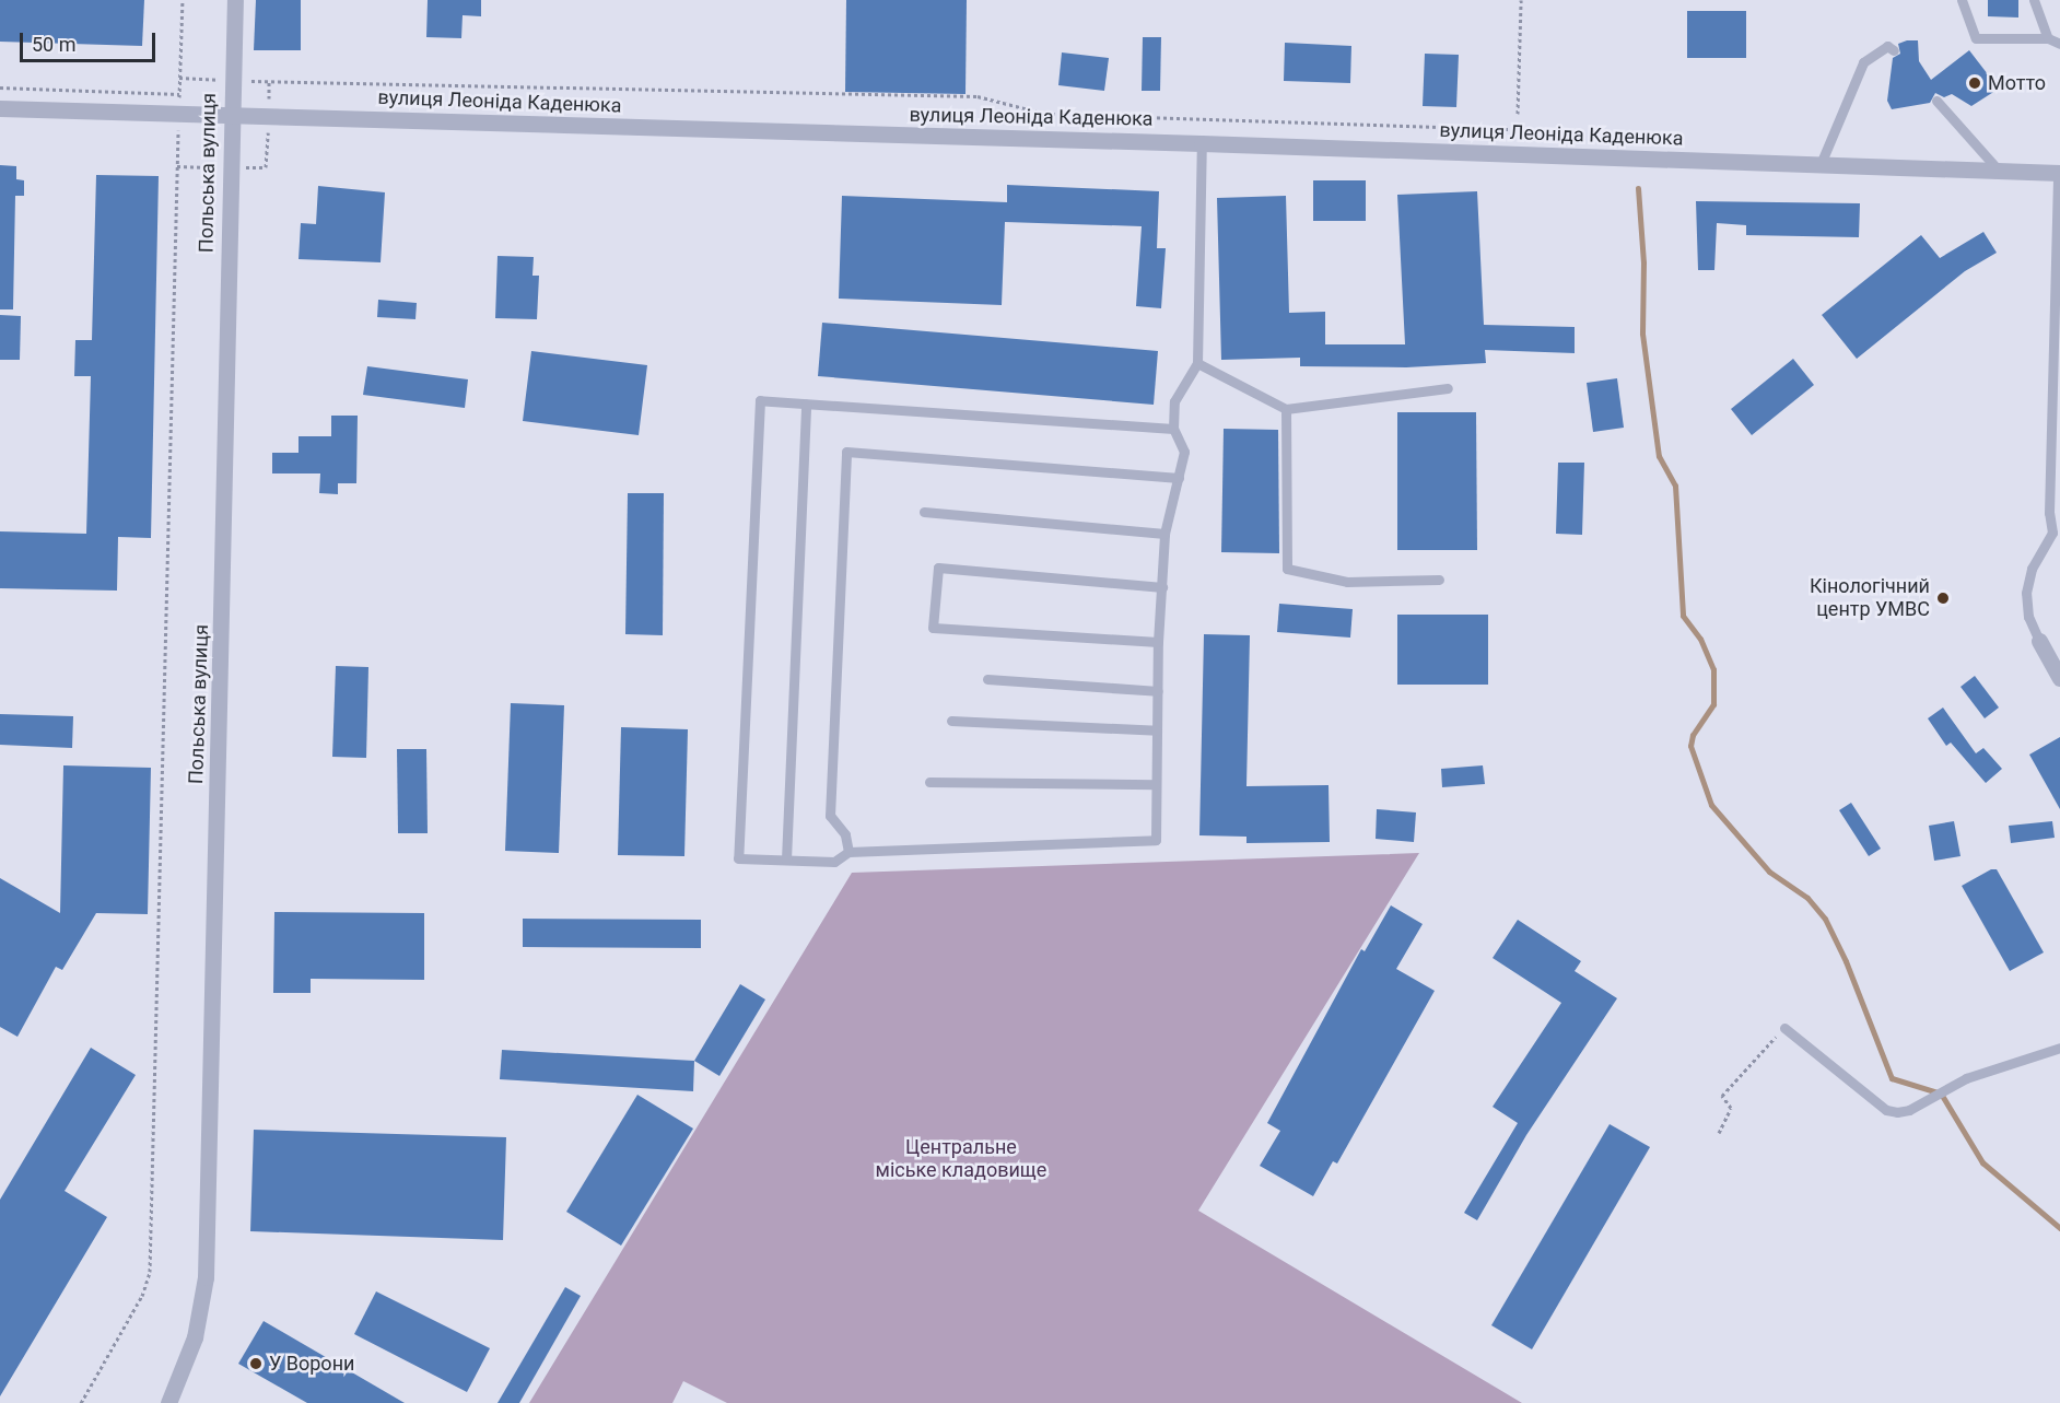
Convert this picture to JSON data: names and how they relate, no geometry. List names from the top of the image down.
{
  "streets": {
    "street": ["вулиця Леоніда Каденюка", "Польська вулиця"]
  },
  "crossings": [
    ["вулиця Леоніда Каденюка", "Польська вулиця"]
  ],
  "parks": ["Центральне міське кладовище"],
  "places": ["Мотто", "Кінологічний центр УМВС", "У Ворони"],
  "scale_bar": "50 m"
}
